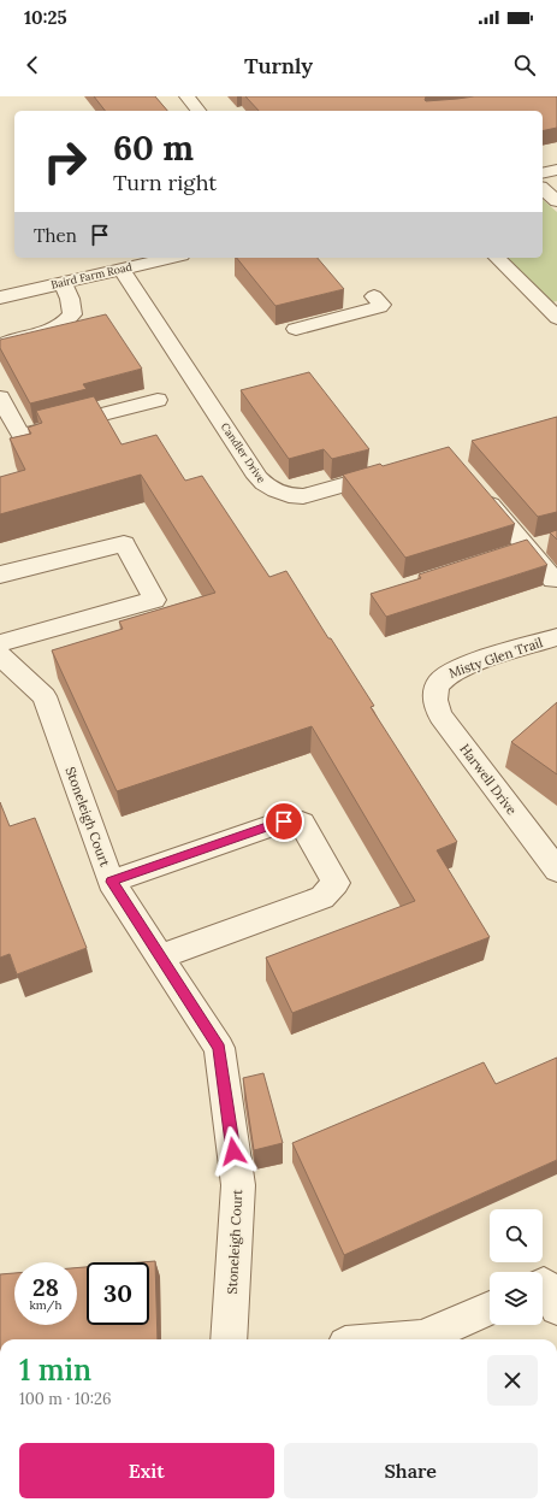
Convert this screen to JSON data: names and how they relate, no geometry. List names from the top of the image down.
{
  "streets": {
    "street": [
      "Baird Farm Road",
      "Candler Drive",
      "Misty Glen Trail",
      "Harwell Drive",
      "Stoneleigh Court"
    ]
  },
  "crossings": [
    ["Baird Farm Road", "Candler Drive"],
    ["Misty Glen Trail", "Harwell Drive"]
  ],
  "page": {
    "status": "10:25",
    "header": "Turnly",
    "turn": ["60 m", "Turn right"],
    "then": "Then",
    "speed": "28 km/h",
    "limit": "30",
    "heading": ["1 min", "100 m · 10:26"],
    "buttons": ["Exit", "Share"]
  }
}
